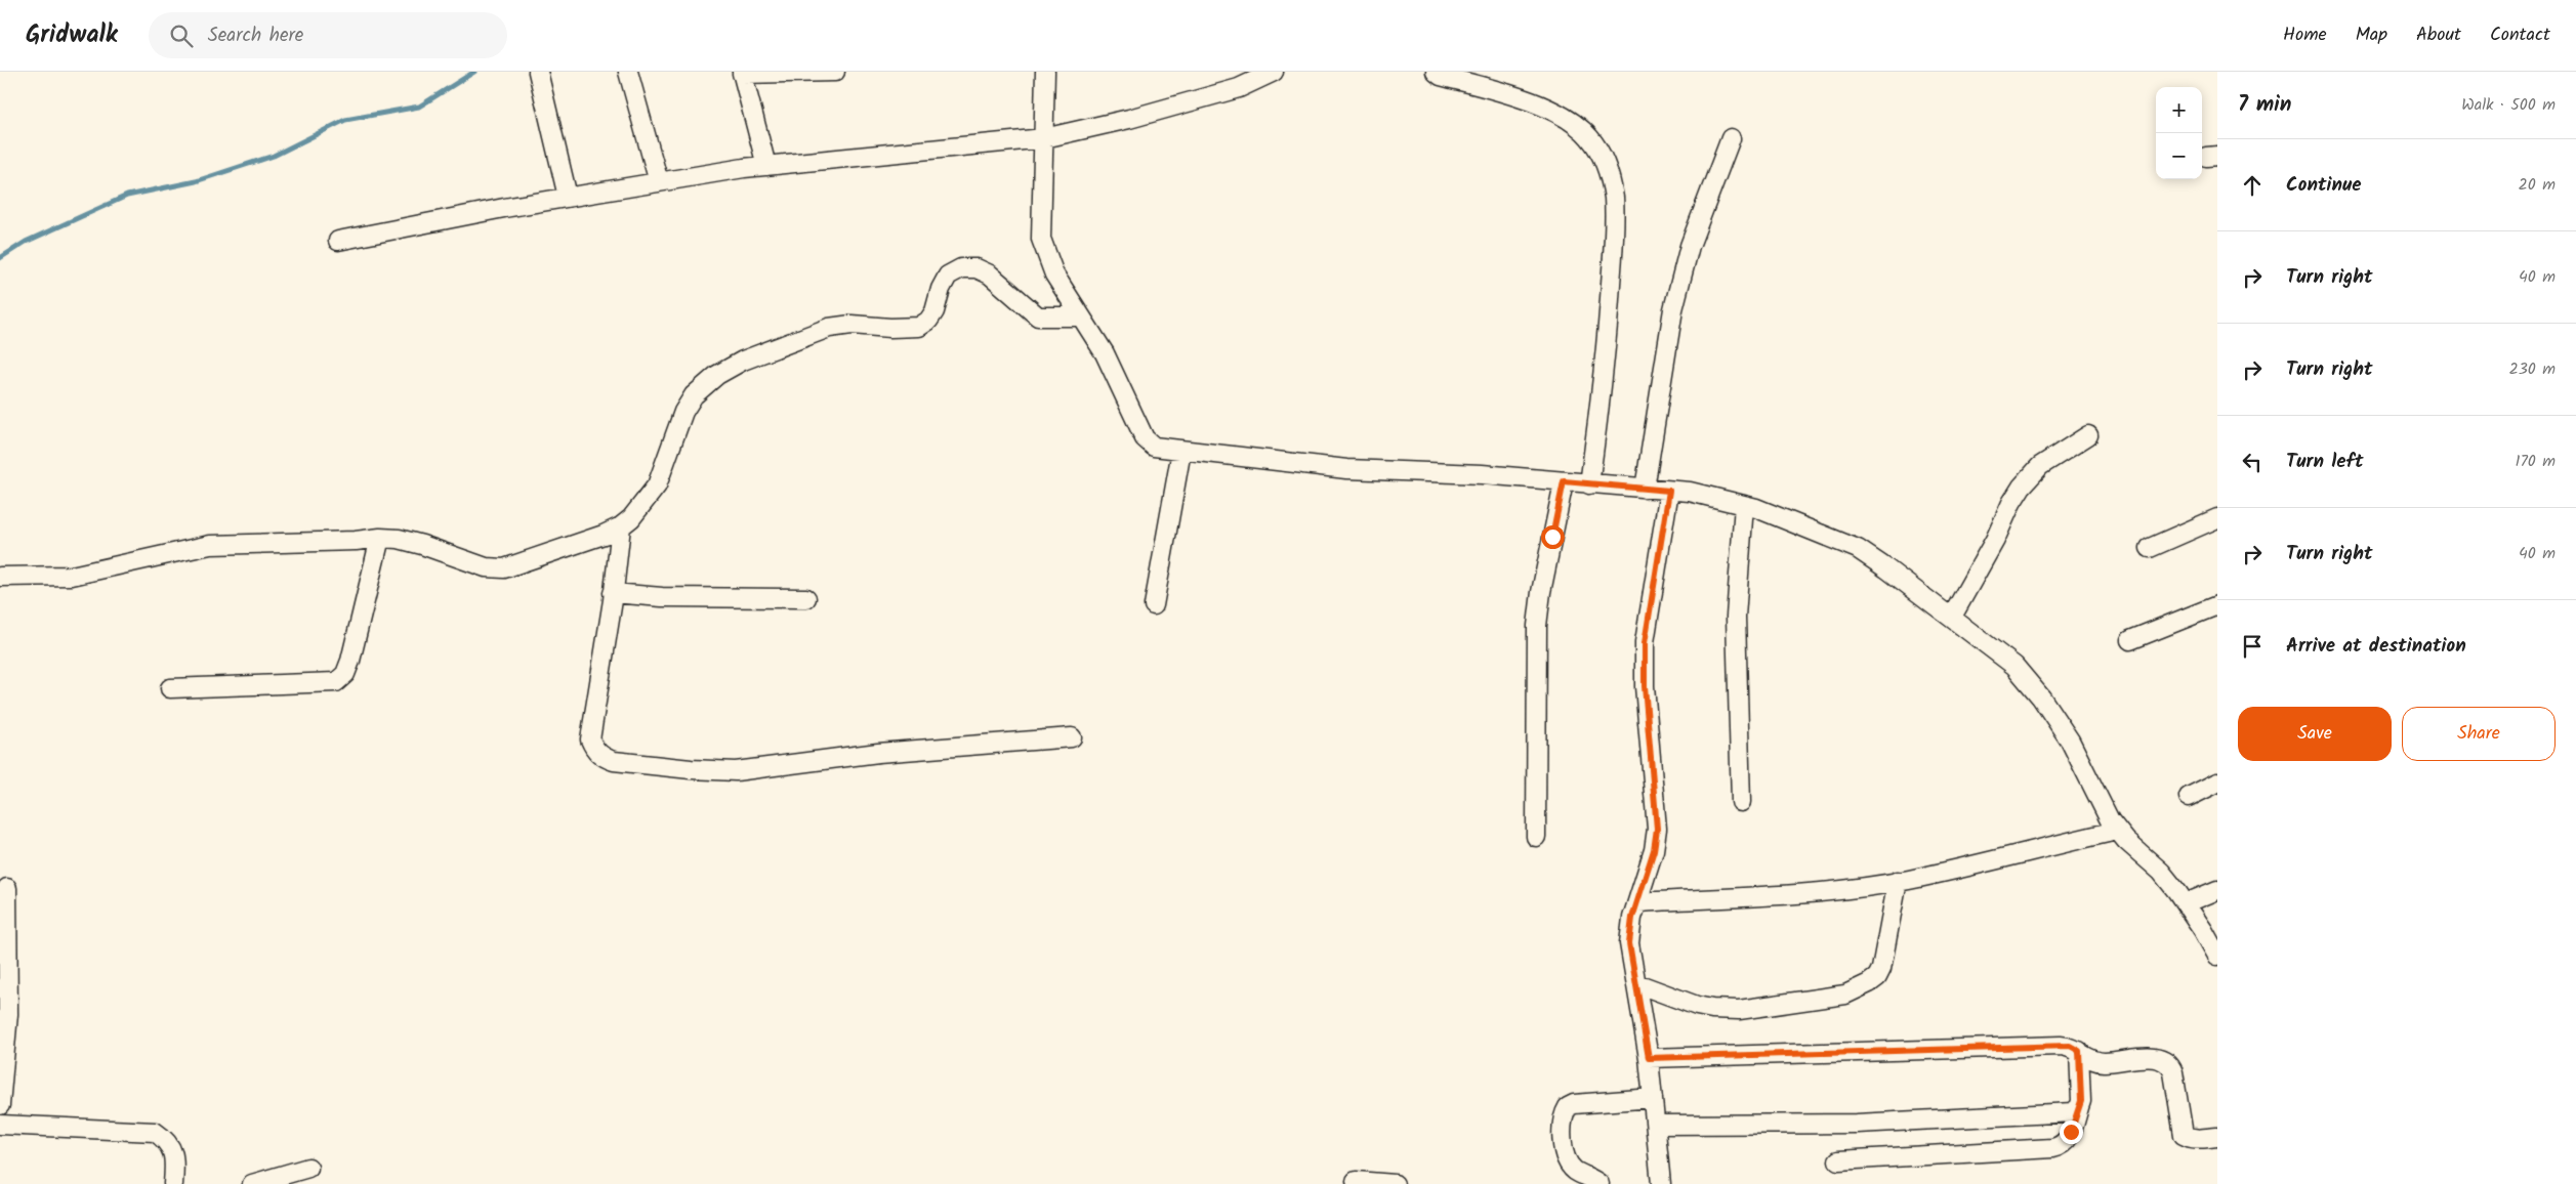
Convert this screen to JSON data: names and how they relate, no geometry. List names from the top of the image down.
{
  "page": {
    "header": "Gridwalk",
    "search": "Search here",
    "nav": [
      "Home",
      "Map",
      "About",
      "Contact"
    ],
    "heading": ["7 min", "Walk · 500 m"],
    "map_buttons": ["+", "−"],
    "list": [
      ["Continue", "20 m"],
      ["Turn right", "40 m"],
      ["Turn right", "230 m"],
      ["Turn left", "170 m"],
      ["Turn right", "40 m"],
      "Arrive at destination"
    ],
    "buttons": ["Save", "Share"]
  }
}
